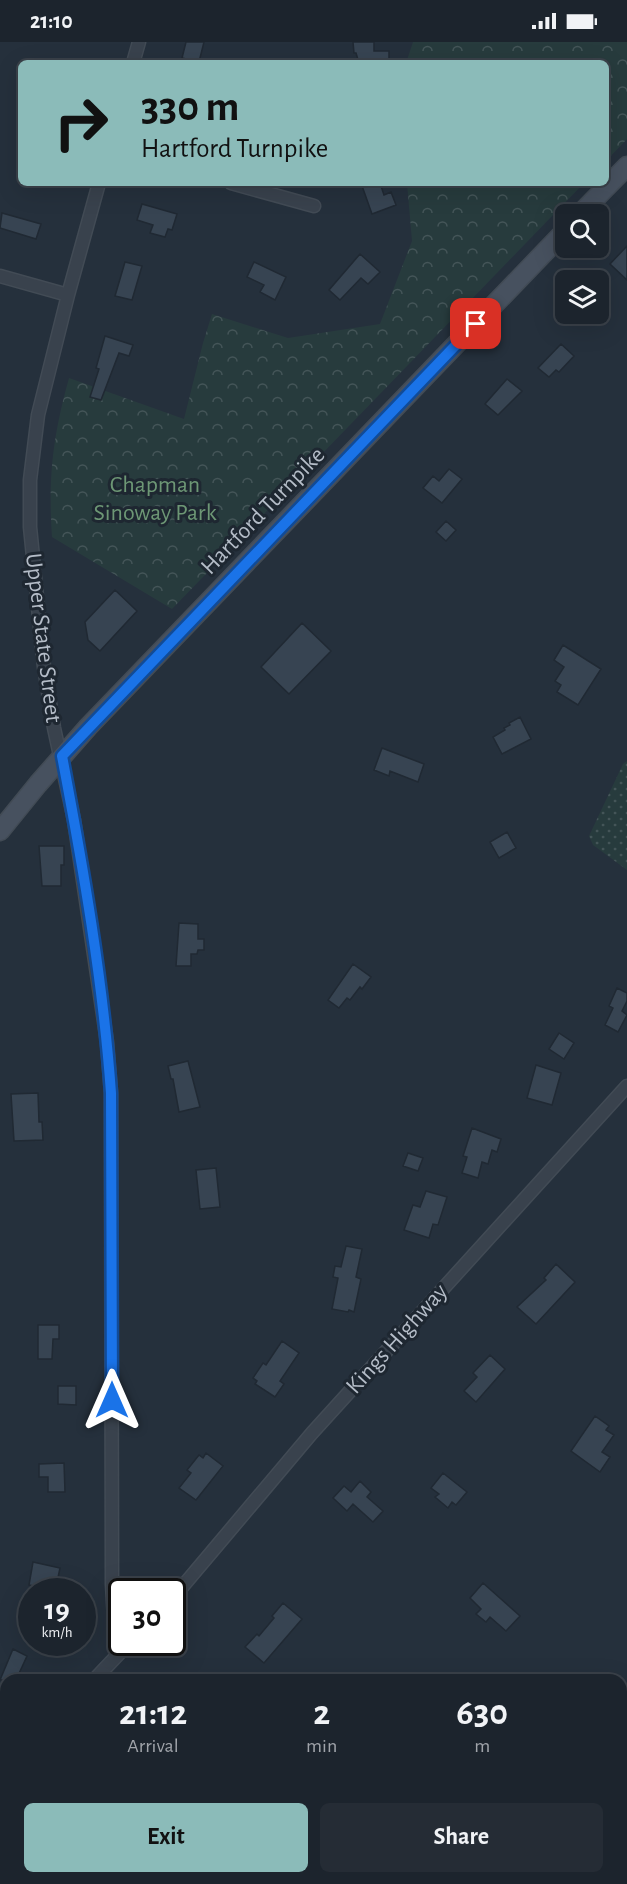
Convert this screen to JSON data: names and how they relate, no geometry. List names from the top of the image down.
{
  "streets": {
    "main road": ["Hartford Turnpike"],
    "street": ["Upper State Street", "Kings Highway"]
  },
  "crossings": [
    ["Hartford Turnpike", "Upper State Street"]
  ],
  "parks": ["Chapman Sinoway Park"],
  "page": {
    "status": "21:10",
    "turn": ["330 m", "Hartford Turnpike"],
    "speed": "19 km/h",
    "limit": "30",
    "eta": [
      "21:12",
      "Arrival",
      "2",
      "min",
      "630",
      "m"
    ],
    "buttons": ["Exit", "Share"]
  }
}
